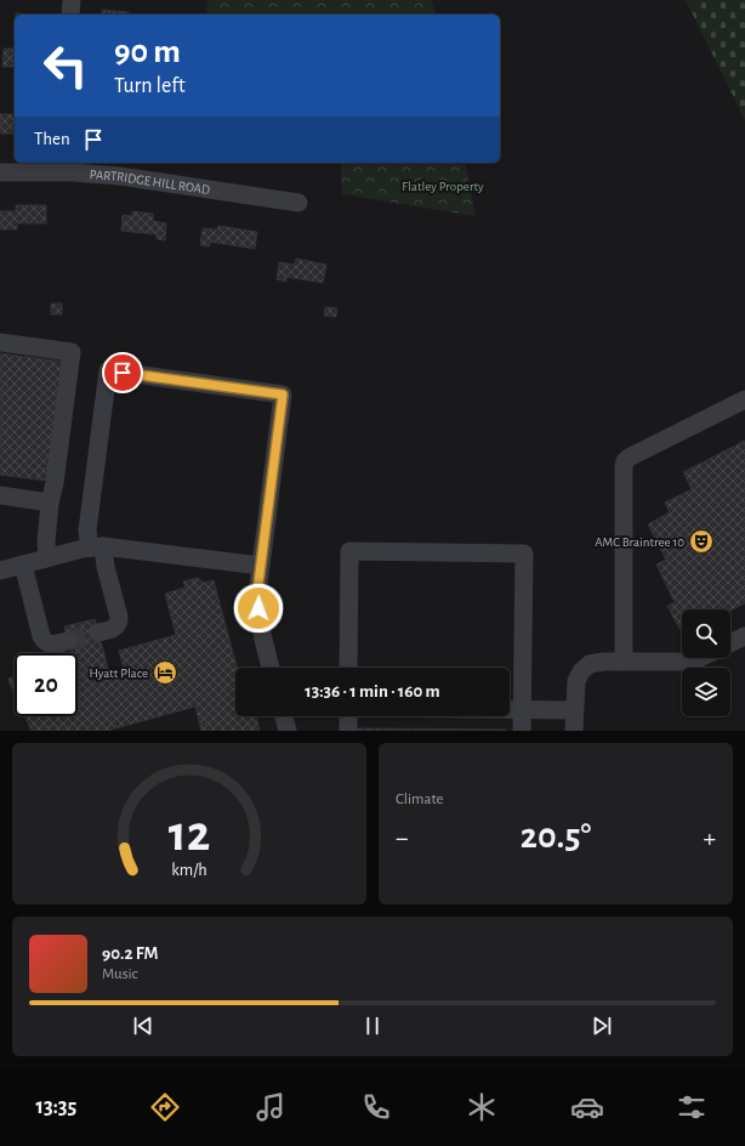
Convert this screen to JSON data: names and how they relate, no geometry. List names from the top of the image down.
{
  "streets": {
    "street": ["PARTRIDGE HILL ROAD"]
  },
  "parks": ["Flatley Property"],
  "places": {
    "theatre": ["AMC Braintree 10"],
    "hotel": ["Hyatt Place"]
  },
  "page": {
    "turn": ["90 m", "Turn left"],
    "then": "Then",
    "limit": "20",
    "trip": "13:36 · 1 min · 160 m",
    "tile": "Climate",
    "heat": ["−", "20.5°", "+"],
    "song": ["90.2 FM", "Music"],
    "tabs": "13:35",
    "gauge": ["12", "km/h"]
  }
}
